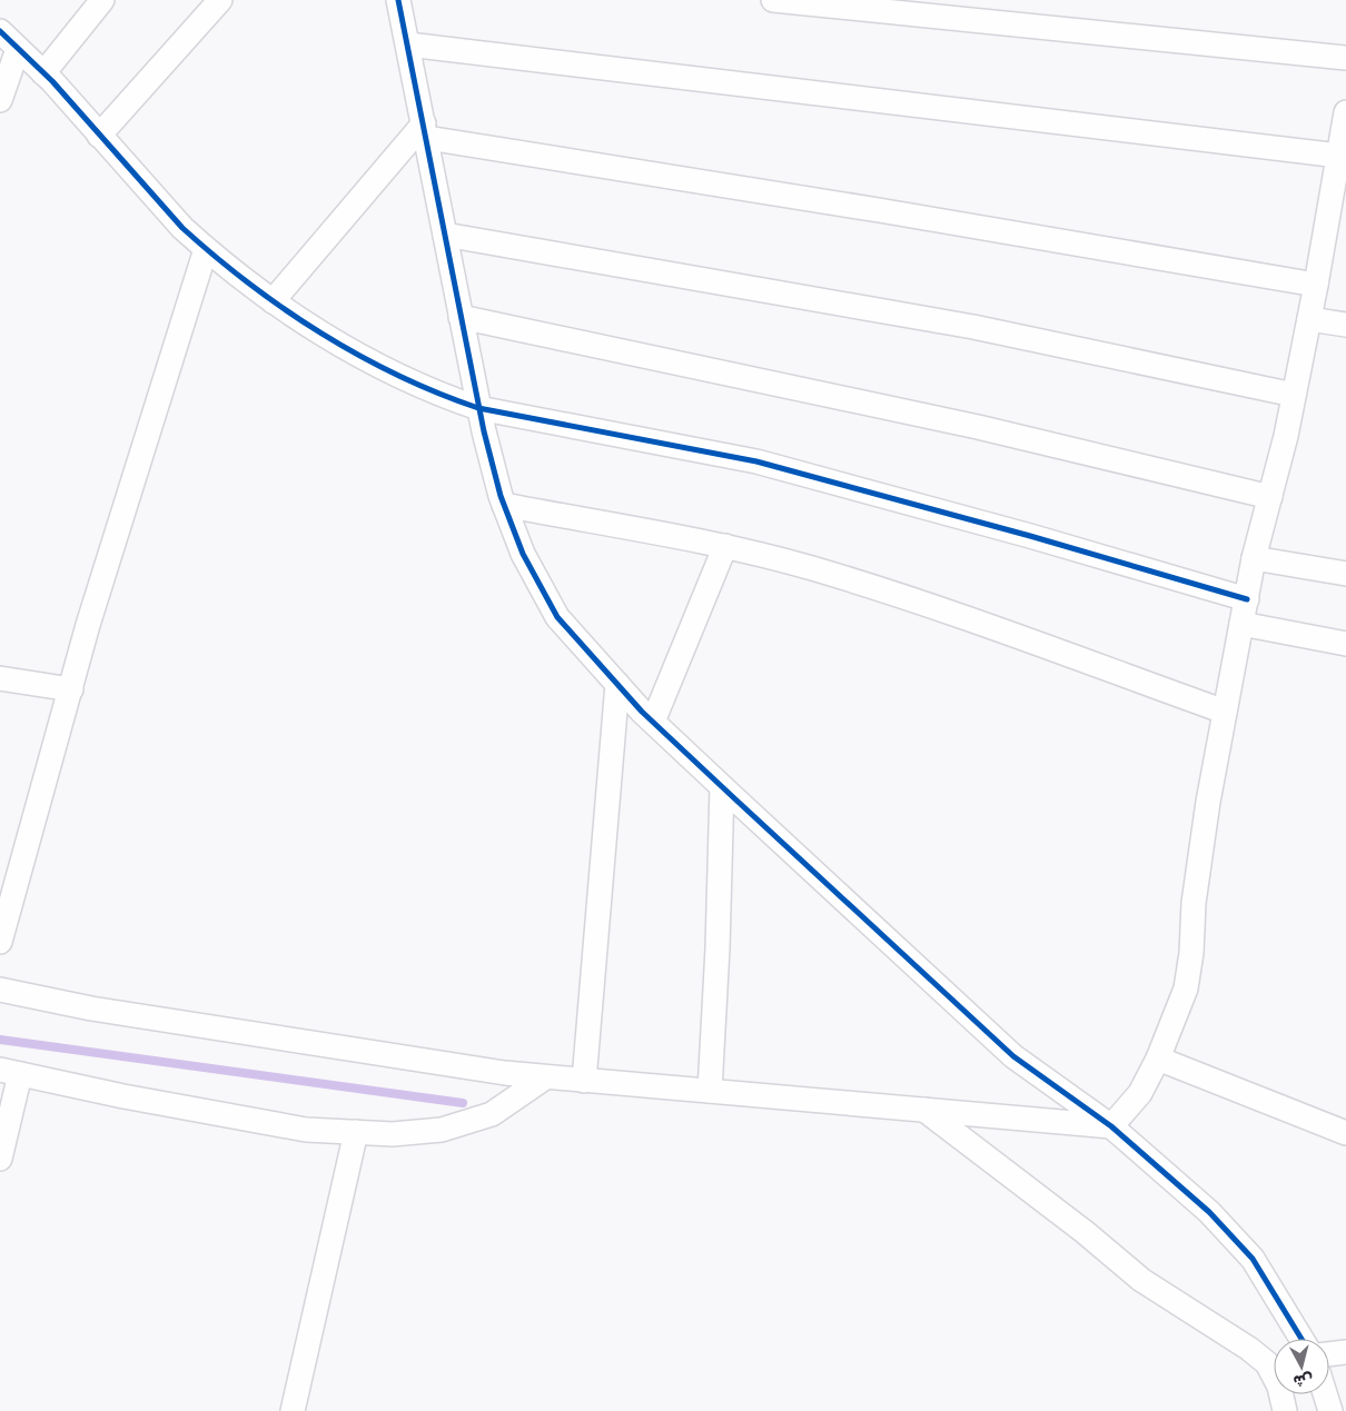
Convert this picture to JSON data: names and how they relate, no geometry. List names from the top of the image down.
{
  "north": "bottom"
}
